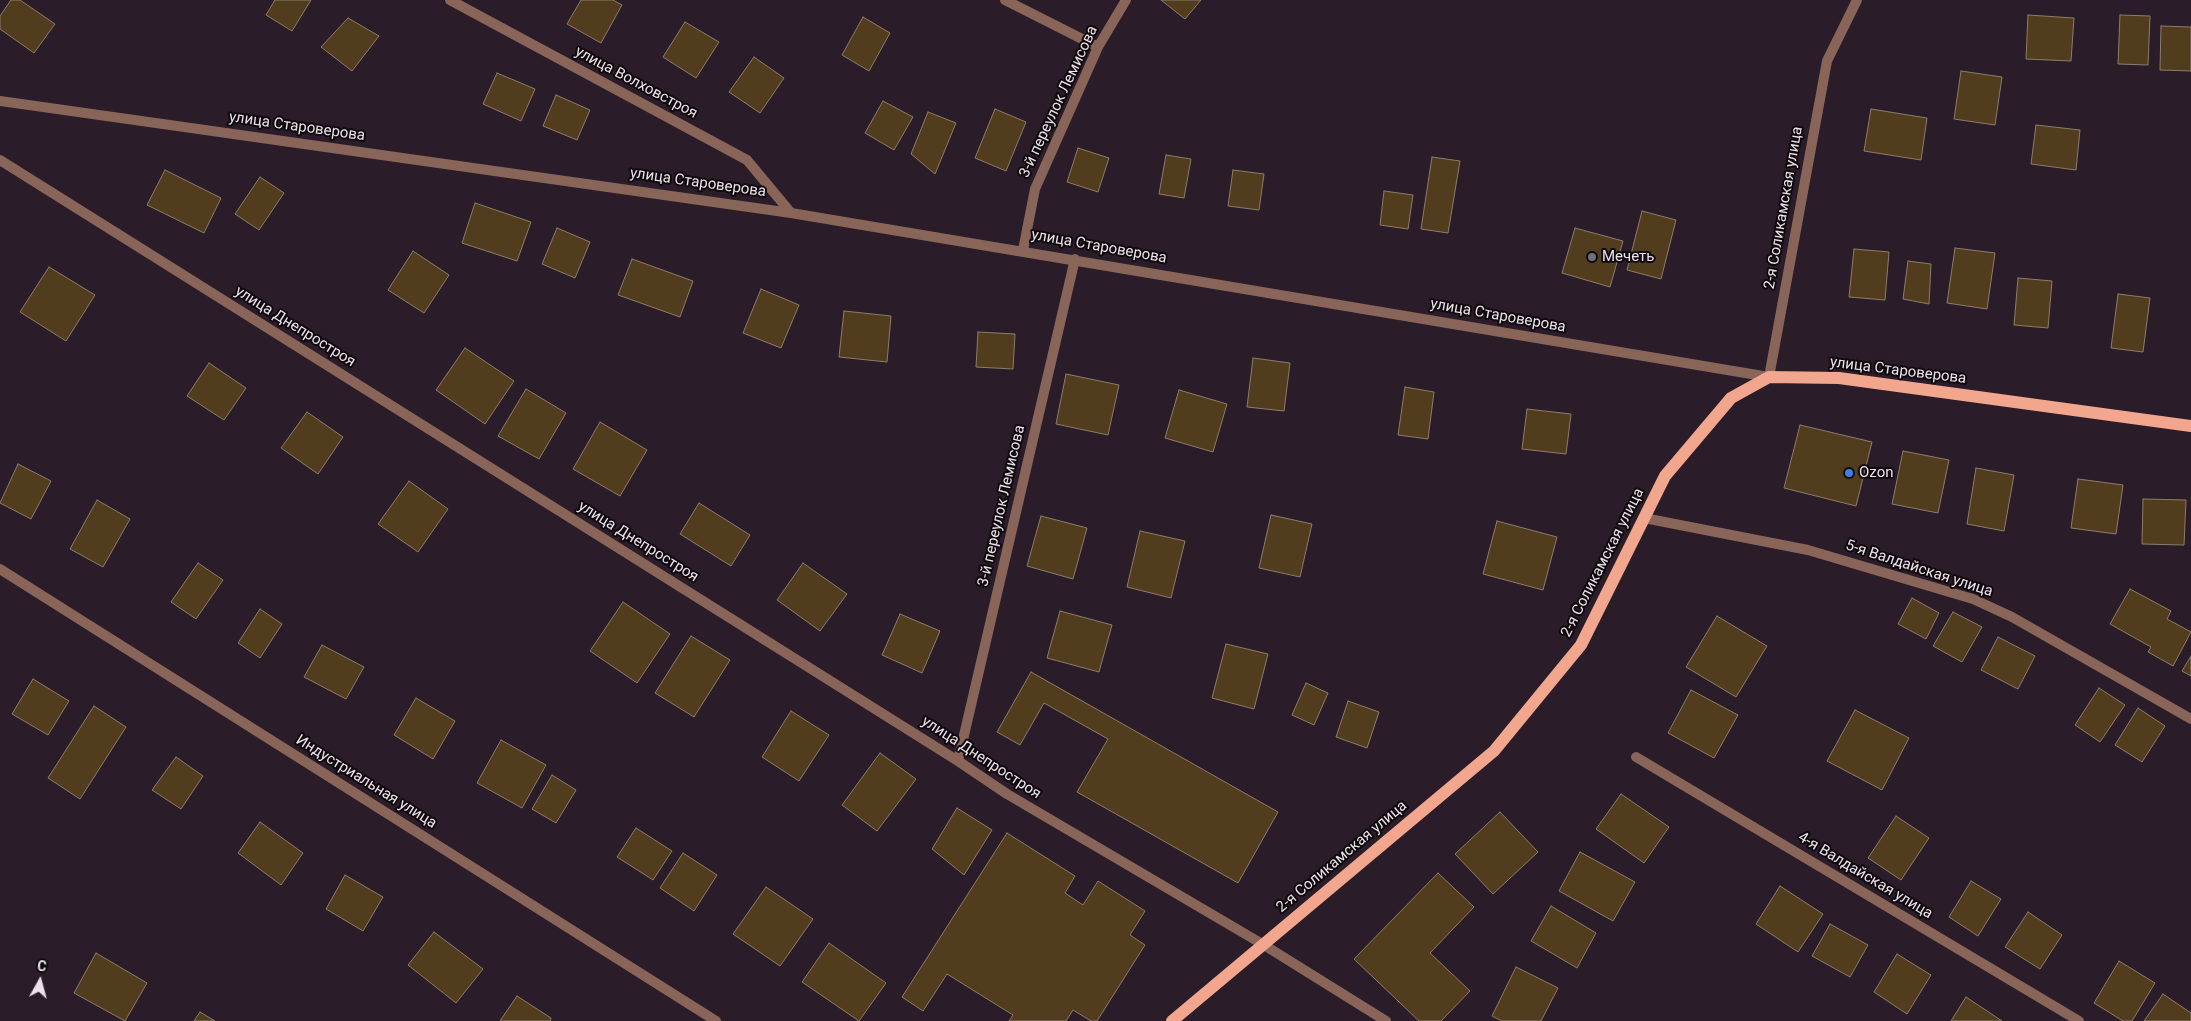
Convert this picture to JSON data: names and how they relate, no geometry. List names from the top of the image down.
{
  "streets": {
    "main road": ["улица Староверова", "2-я Соликамская улица"],
    "street": [
      "улица Волховстроя",
      "3-й переулок Лемисова",
      "улица Днепростроя",
      "5-я Валдайская улица",
      "Индустриальная улица",
      "4-я Валдайская улица"
    ]
  },
  "crossings": [
    ["улица Волховстроя", "улица Староверова"],
    ["3-й переулок Лемисова", "улица Староверова"],
    ["3-й переулок Лемисова", "улица Днепростроя"],
    ["улица Староверова", "2-я Соликамская улица"],
    ["2-я Соликамская улица", "улица Днепростроя"],
    ["2-я Соликамская улица", "5-я Валдайская улица"]
  ],
  "places": ["Мечеть", "Ozon"],
  "north": "top"
}
